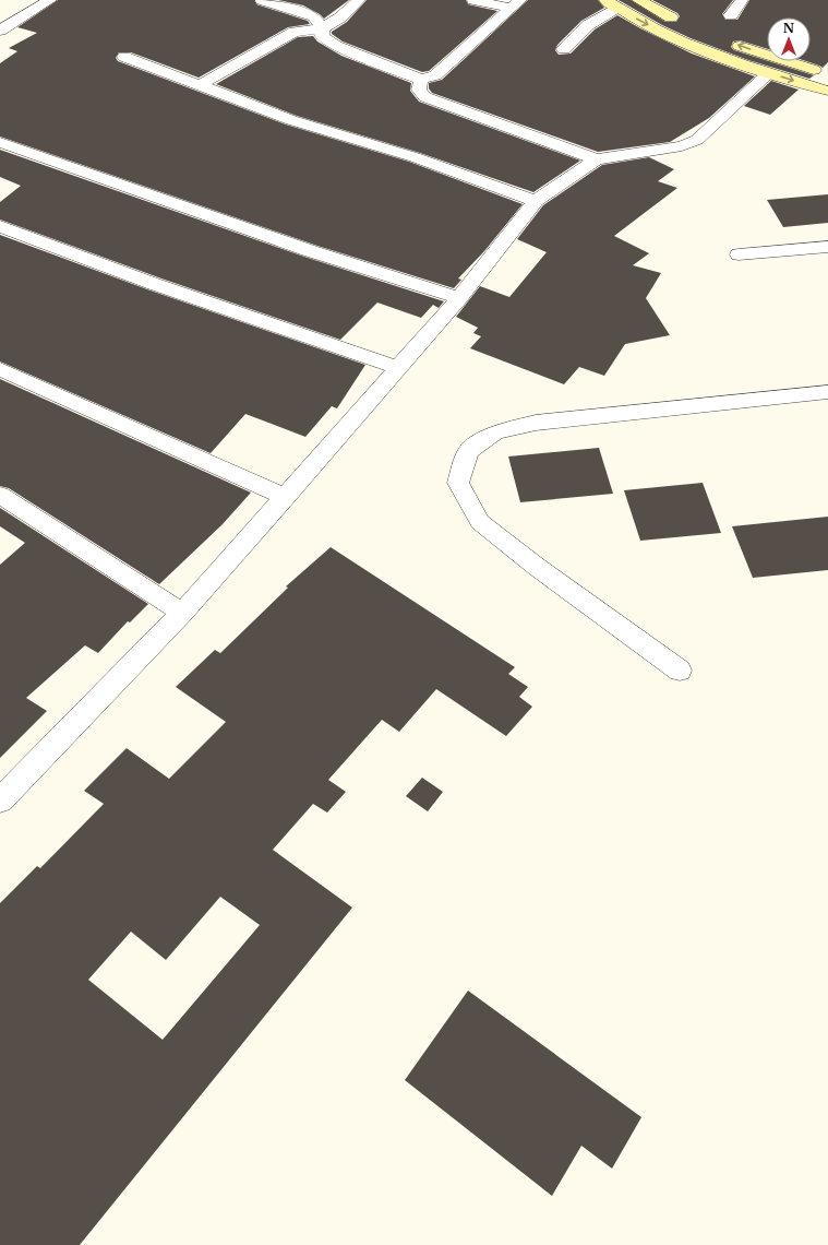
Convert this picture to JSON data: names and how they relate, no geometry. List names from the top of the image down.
{
  "north": "top"
}
